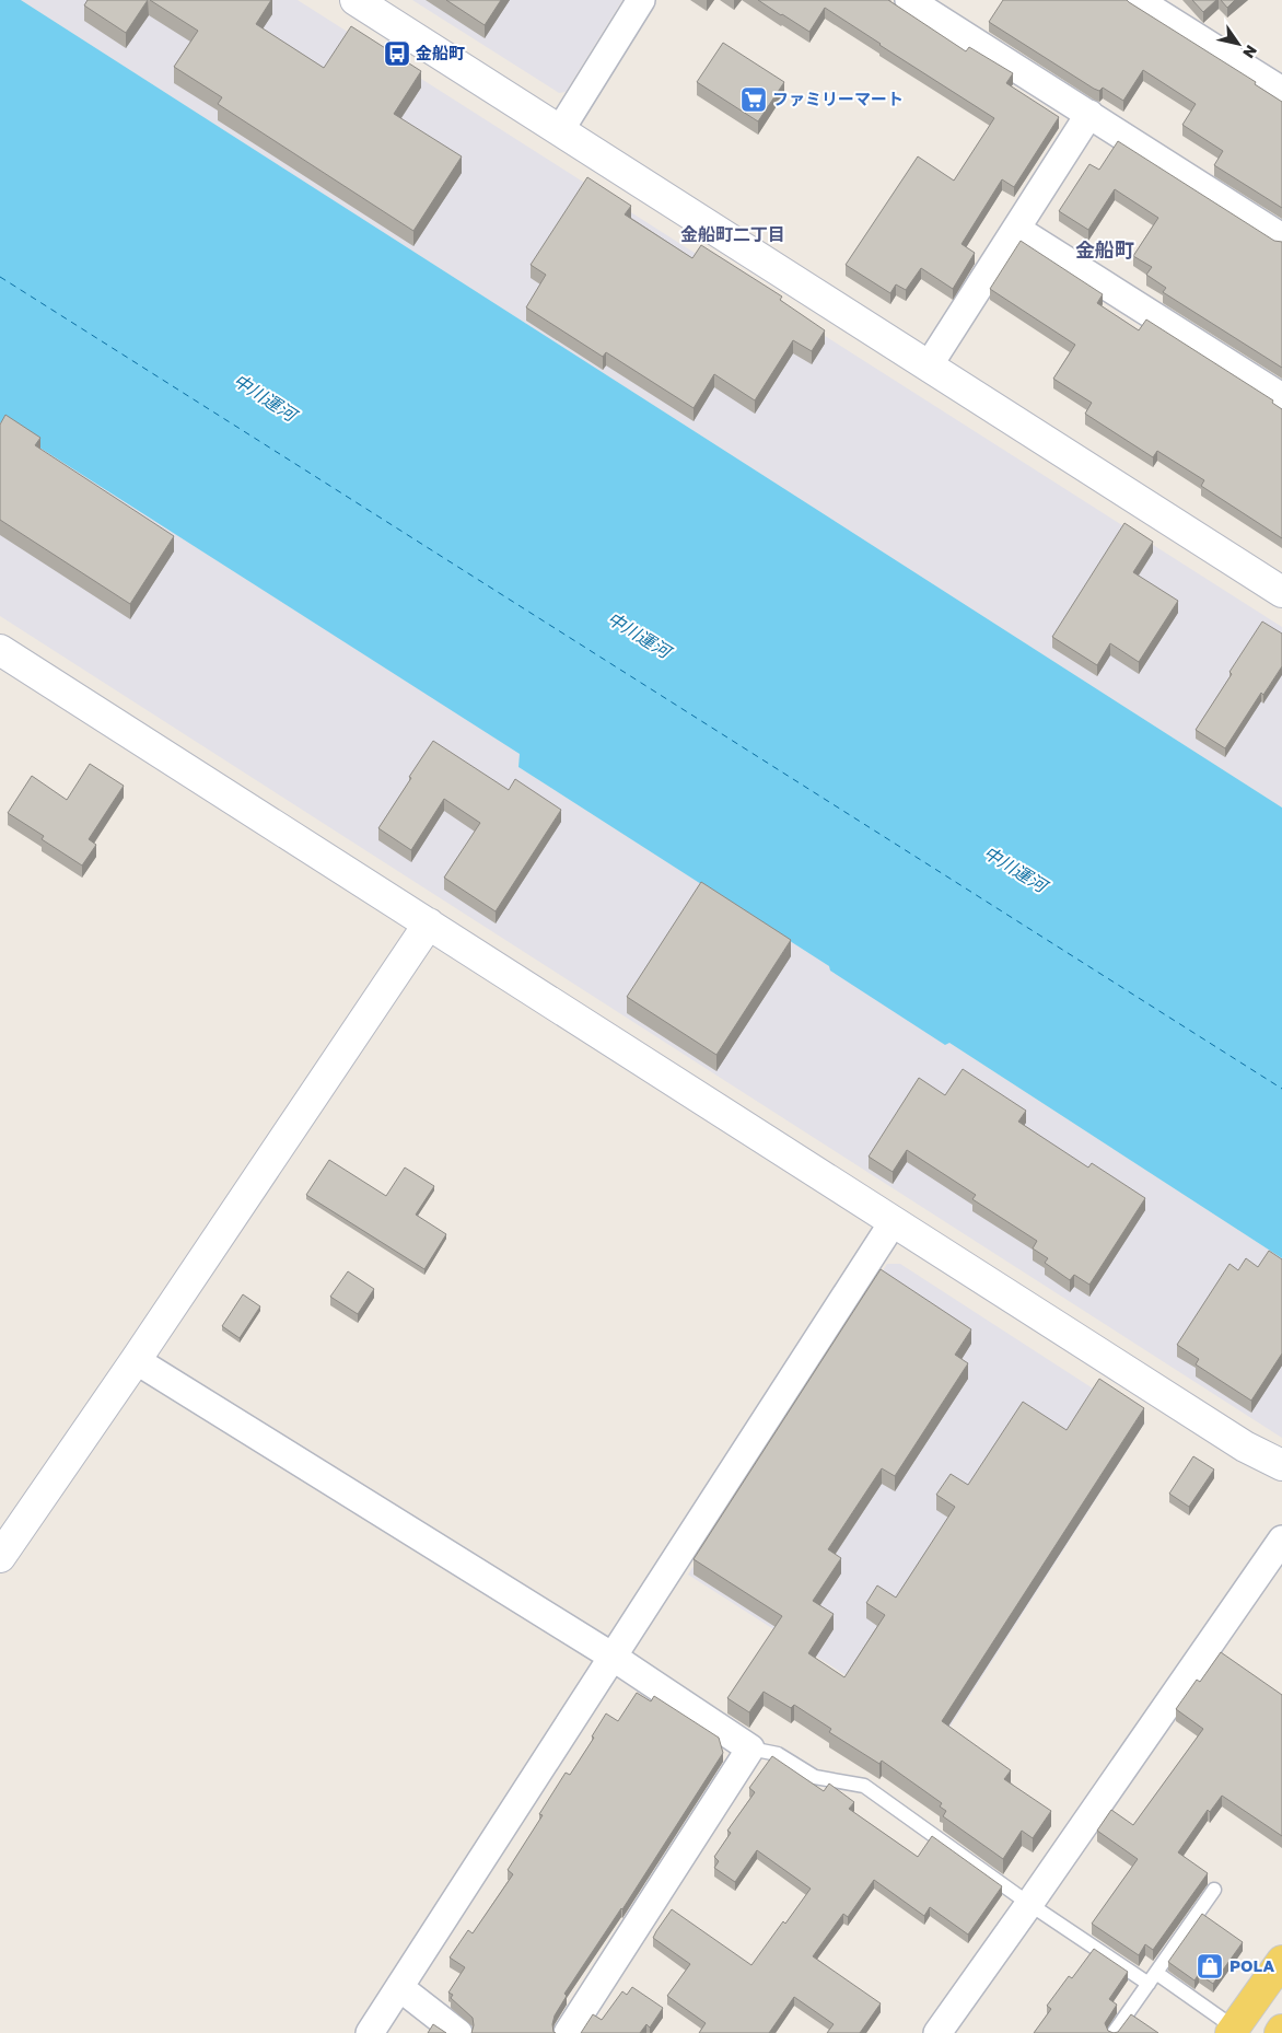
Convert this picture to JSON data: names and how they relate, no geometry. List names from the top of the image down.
{
  "districts": ["金船町二丁目", "金船町"],
  "water": ["中川運河"],
  "places": {
    "bus stop": ["金船町"],
    "supermarket": ["ファミリーマート"],
    "shop": ["POLA"]
  },
  "north": "bottom right"
}
